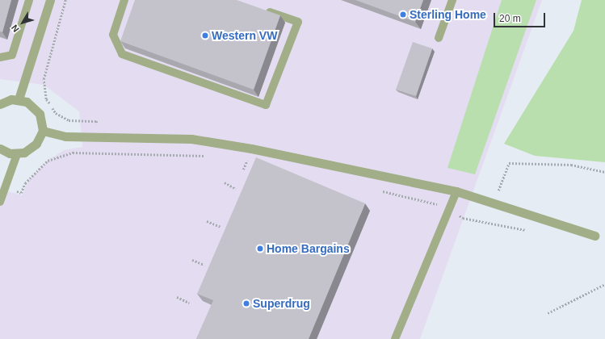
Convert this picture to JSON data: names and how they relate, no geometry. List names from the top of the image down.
{
  "places": [
    "Sterling Home",
    "Western VW",
    "Home Bargains",
    "Superdrug"
  ],
  "scale_bar": "20 m",
  "north": "bottom left"
}
